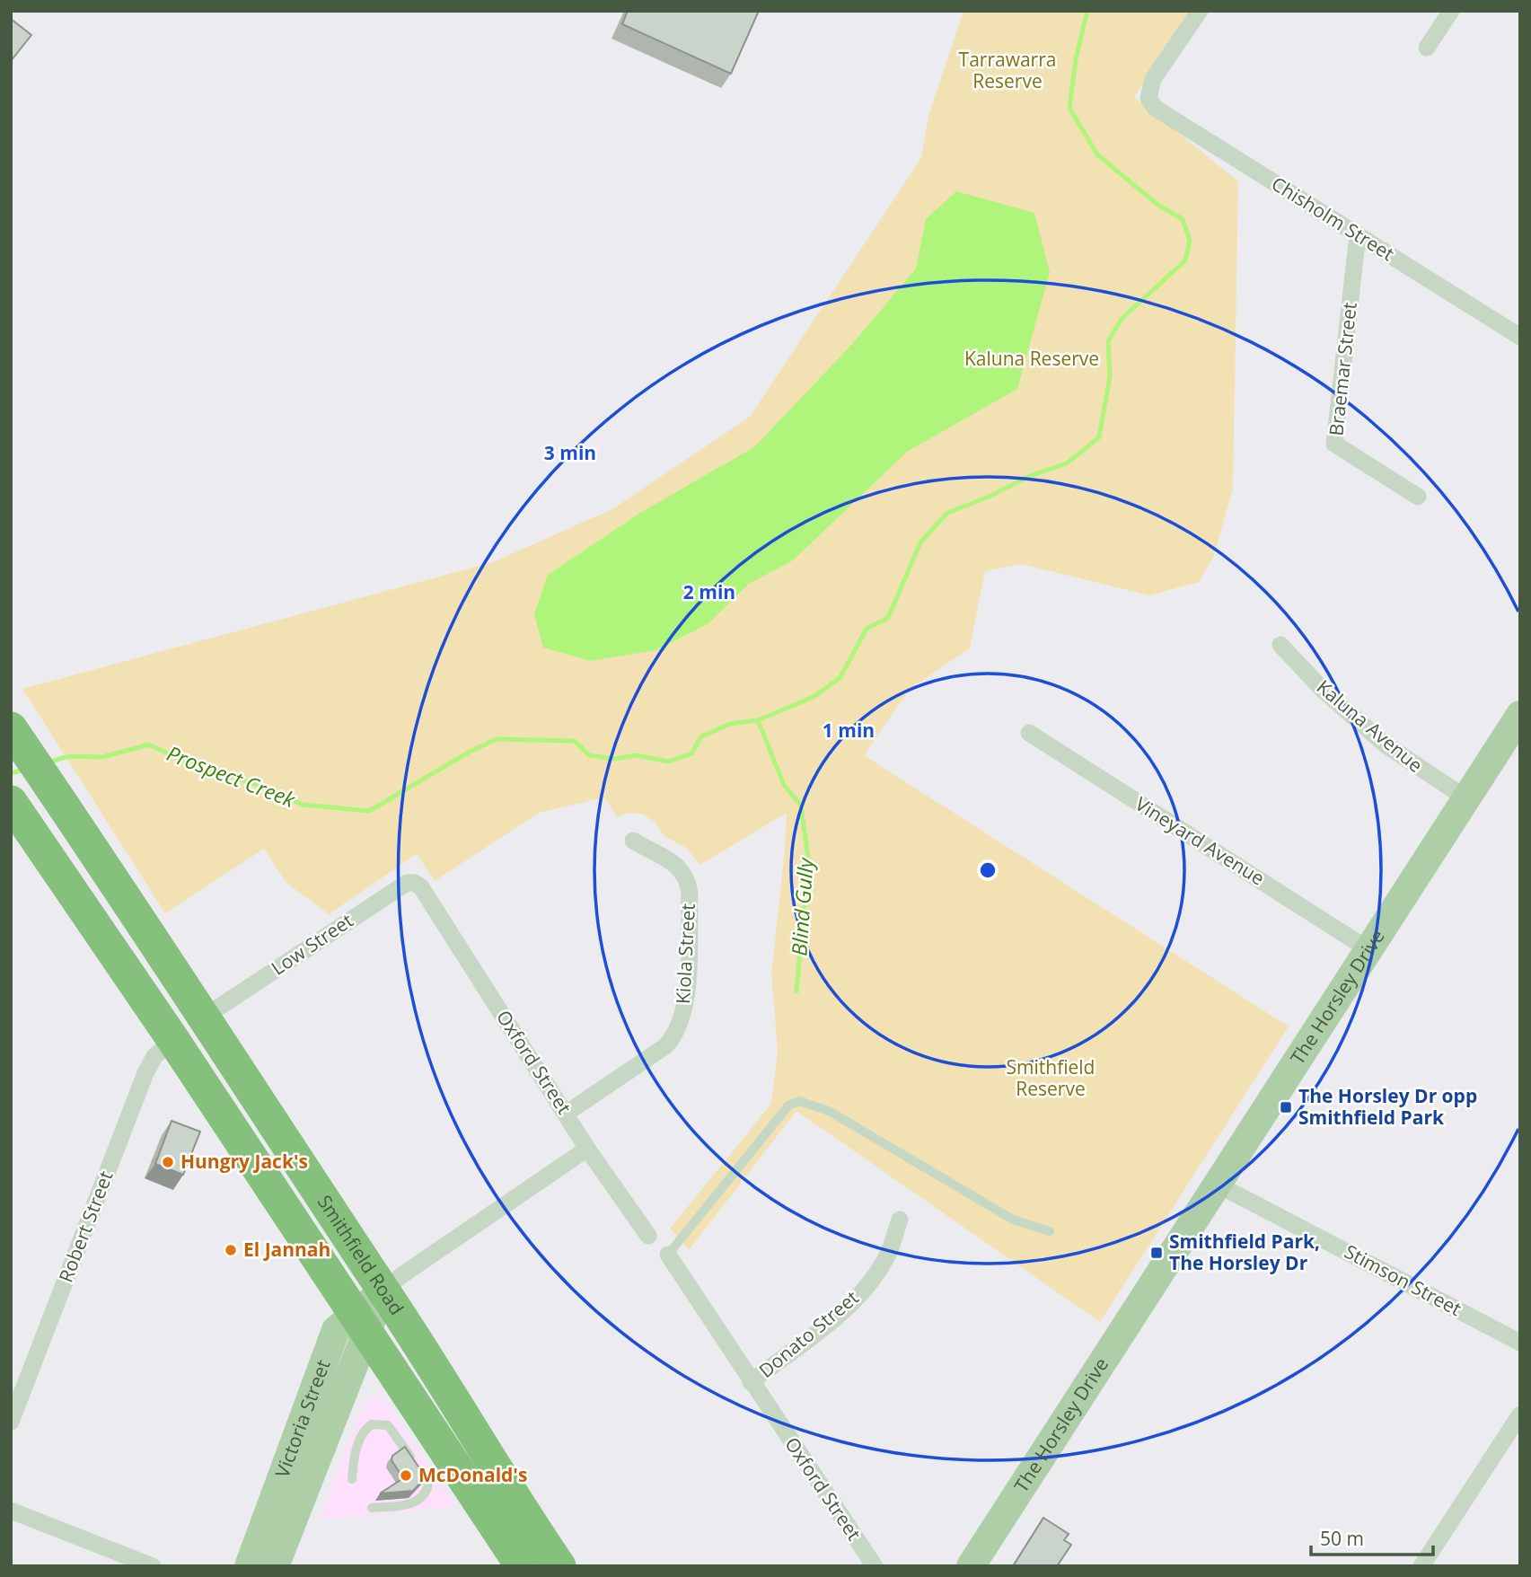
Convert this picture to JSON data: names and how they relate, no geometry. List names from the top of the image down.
{
  "streets": {
    "highway": ["Smithfield Road"],
    "main road": ["The Horsley Drive", "Victoria Street"],
    "street": [
      "Chisholm Street",
      "Braemar Street",
      "Kaluna Avenue",
      "Vineyard Avenue",
      "Low Street",
      "Kiola Street",
      "Oxford Street",
      "Robert Street",
      "Stimson Street",
      "Donato Street"
    ]
  },
  "crossings": [
    ["Chisholm Street", "Braemar Street"],
    ["Kaluna Avenue", "The Horsley Drive"],
    ["Vineyard Avenue", "The Horsley Drive"],
    ["Low Street", "Oxford Street"],
    ["Low Street", "Smithfield Road"],
    ["Kiola Street", "Oxford Street"],
    ["The Horsley Drive", "Stimson Street"],
    ["Oxford Street", "Donato Street"],
    ["Oxford Street", "Victoria Street"],
    ["Robert Street", "Smithfield Road"],
    ["Smithfield Road", "Victoria Street"]
  ],
  "water": ["Prospect Creek", "Blind Gully"],
  "parks": ["Tarrawarra Reserve", "Kaluna Reserve", "Smithfield Reserve"],
  "places": {
    "transit": ["The Horsley Dr opp Smithfield Park", "Smithfield Park, The Horsley Dr"],
    "other": ["Hungry Jack's", "El Jannah", "McDonald's"]
  },
  "scale_bar": "50 m",
  "rings": ["3 min", "2 min", "1 min"]
}
